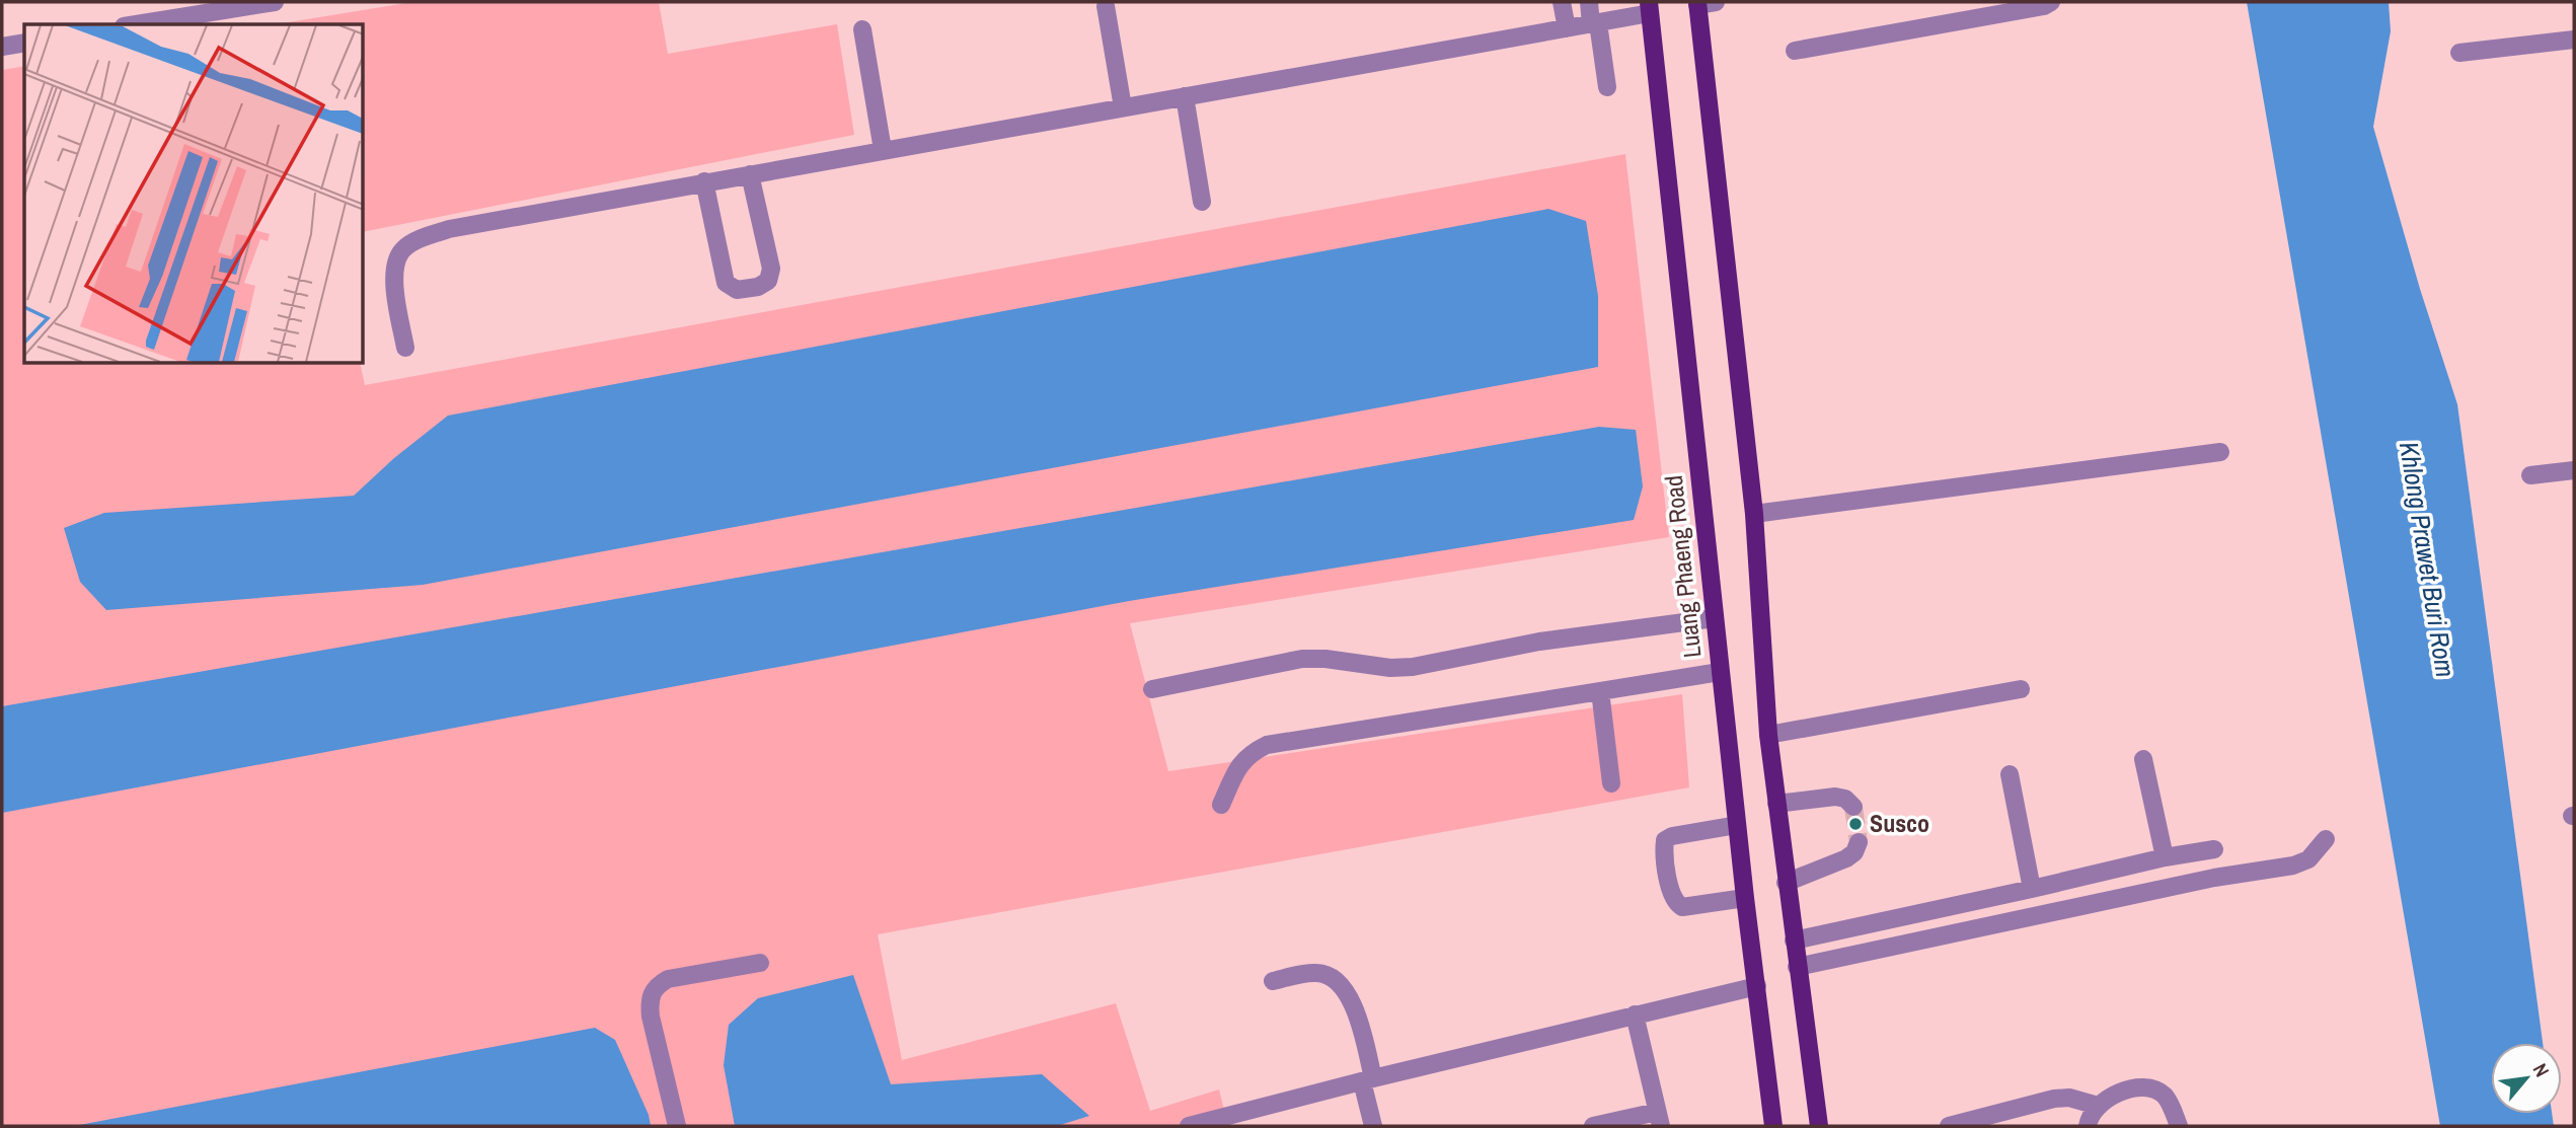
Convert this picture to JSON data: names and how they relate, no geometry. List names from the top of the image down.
{
  "streets": {
    "main road": ["Luang Phaeng Road"]
  },
  "water": ["Khlong Prawet Buri Rom"],
  "places": ["Susco"],
  "north": "top right"
}
